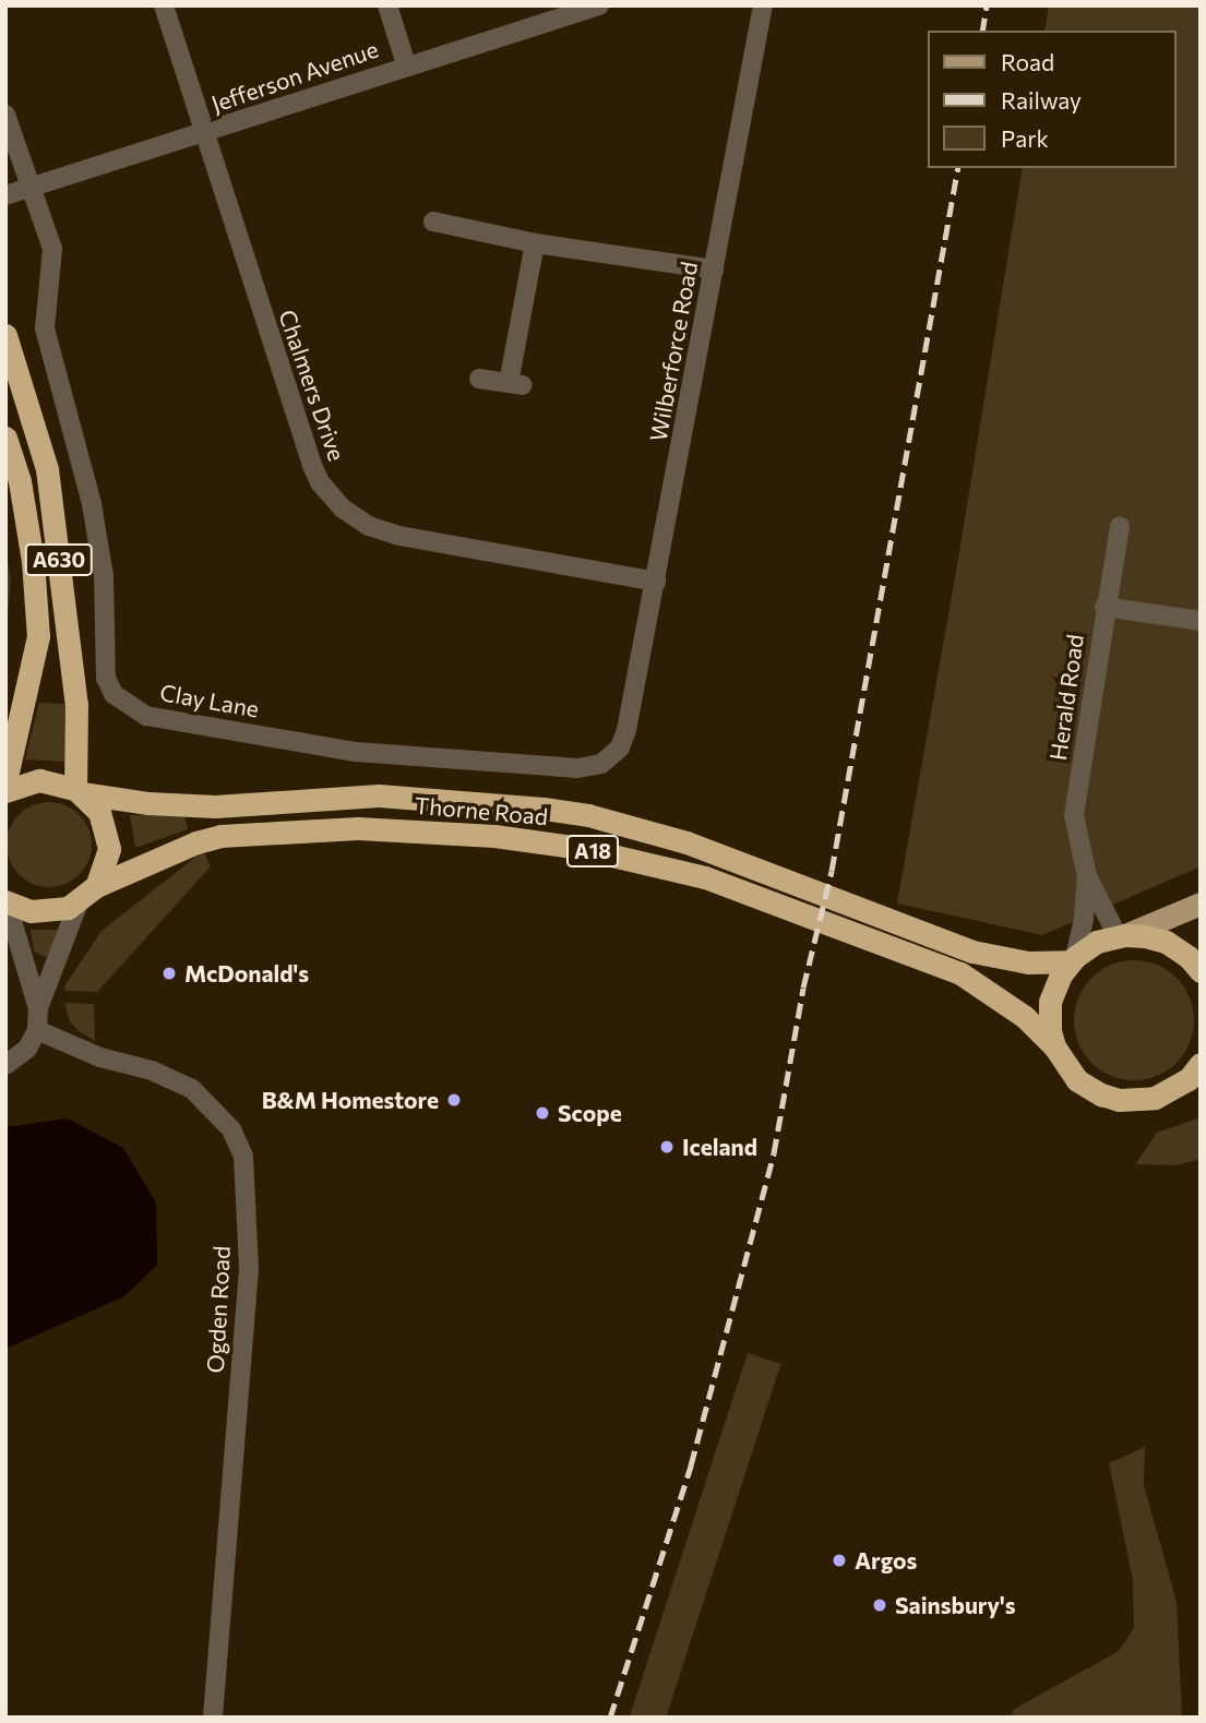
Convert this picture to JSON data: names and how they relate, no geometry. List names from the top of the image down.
{
  "streets": {
    "highway": ["A630", "Thorne Road", "A18"],
    "street": [
      "Jefferson Avenue",
      "Wilberforce Road",
      "Chalmers Drive",
      "Herald Road",
      "Clay Lane",
      "Ogden Road"
    ]
  },
  "crossings": [
    ["Jefferson Avenue", "Chalmers Drive"],
    ["Jefferson Avenue", "Clay Lane"],
    ["Wilberforce Road", "Chalmers Drive"],
    ["Wilberforce Road", "Clay Lane"],
    ["A630", "Thorne Road"],
    ["Herald Road", "Thorne Road"],
    ["Herald Road", "A18"],
    ["Thorne Road", "A18"]
  ],
  "places": [
    "McDonald's",
    "B&M Homestore",
    "Scope",
    "Iceland",
    "Argos",
    "Sainsbury's"
  ],
  "legend": ["Road", "Railway", "Park"]
}
